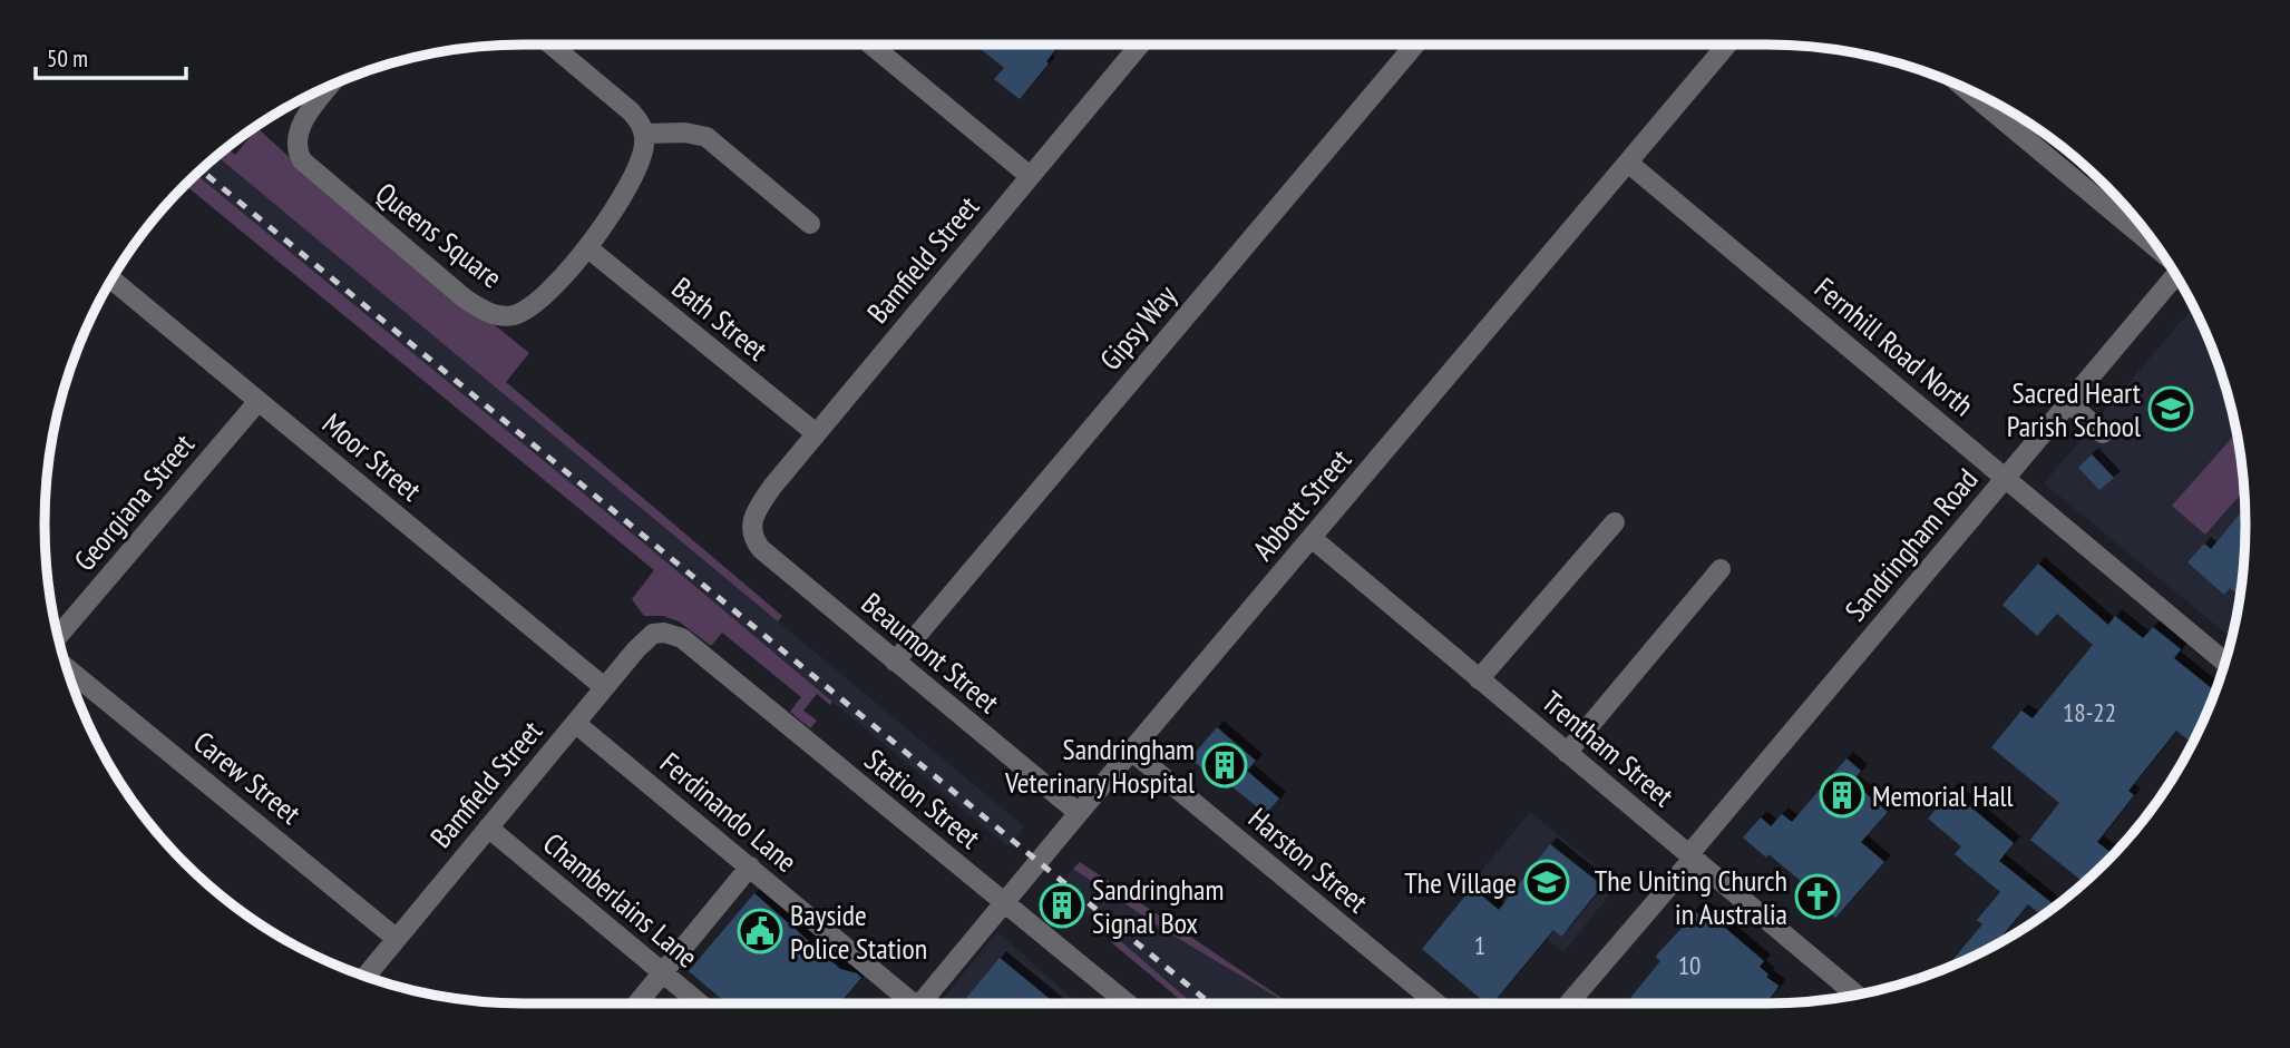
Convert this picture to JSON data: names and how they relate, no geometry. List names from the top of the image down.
{
  "streets": {
    "street": [
      "Queens Square",
      "Bamfield Street",
      "Bath Street",
      "Gipsy Way",
      "Fernhill Road North",
      "Moor Street",
      "Georgiana Street",
      "Abbott Street",
      "Sandringham Road",
      "Beaumont Street",
      "Trentham Street",
      "Carew Street",
      "Station Street",
      "Ferdinando Lane",
      "Harston Street",
      "Chamberlains Lane"
    ]
  },
  "crossings": [
    ["Queens Square", "Bath Street"],
    ["Bamfield Street", "Bath Street"],
    ["Bamfield Street", "Moor Street"],
    ["Bamfield Street", "Beaumont Street"],
    ["Bamfield Street", "Carew Street"],
    ["Bamfield Street", "Station Street"],
    ["Bamfield Street", "Ferdinando Lane"],
    ["Bamfield Street", "Chamberlains Lane"],
    ["Gipsy Way", "Beaumont Street"],
    ["Fernhill Road North", "Abbott Street"],
    ["Fernhill Road North", "Sandringham Road"],
    ["Moor Street", "Georgiana Street"],
    ["Abbott Street", "Beaumont Street"],
    ["Abbott Street", "Trentham Street"],
    ["Abbott Street", "Station Street"],
    ["Abbott Street", "Harston Street"],
    ["Sandringham Road", "Trentham Street"]
  ],
  "places": {
    "school or university": ["Sacred Heart Parish School", "The Village"],
    "building": ["Sandringham Veterinary Hospital", "Memorial Hall", "Sandringham Signal Box"],
    "church": ["The Uniting Church in Australia"],
    "public building": ["Bayside Police Station"]
  },
  "house_numbers": ["18-22", "1", "10"],
  "scale_bar": "50 m"
}
